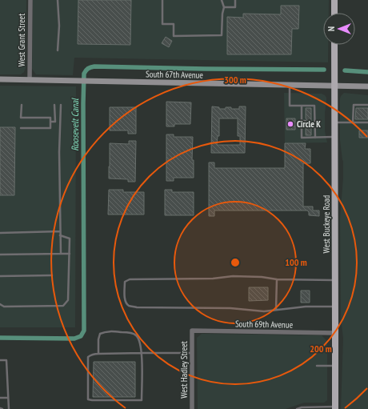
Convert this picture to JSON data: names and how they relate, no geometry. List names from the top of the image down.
{
  "streets": {
    "main road": ["South 67th Avenue", "West Buckeye Road"],
    "street": ["West Grant Street", "South 69th Avenue", "West Hadley Street"]
  },
  "crossings": [
    ["West Grant Street", "South 67th Avenue"],
    ["South 67th Avenue", "West Buckeye Road"],
    ["West Buckeye Road", "South 69th Avenue"],
    ["South 69th Avenue", "West Hadley Street"]
  ],
  "water": ["Roosevelt Canal"],
  "places": ["Circle K"],
  "north": "left",
  "rings": ["300 m", "100 m", "200 m"]
}
